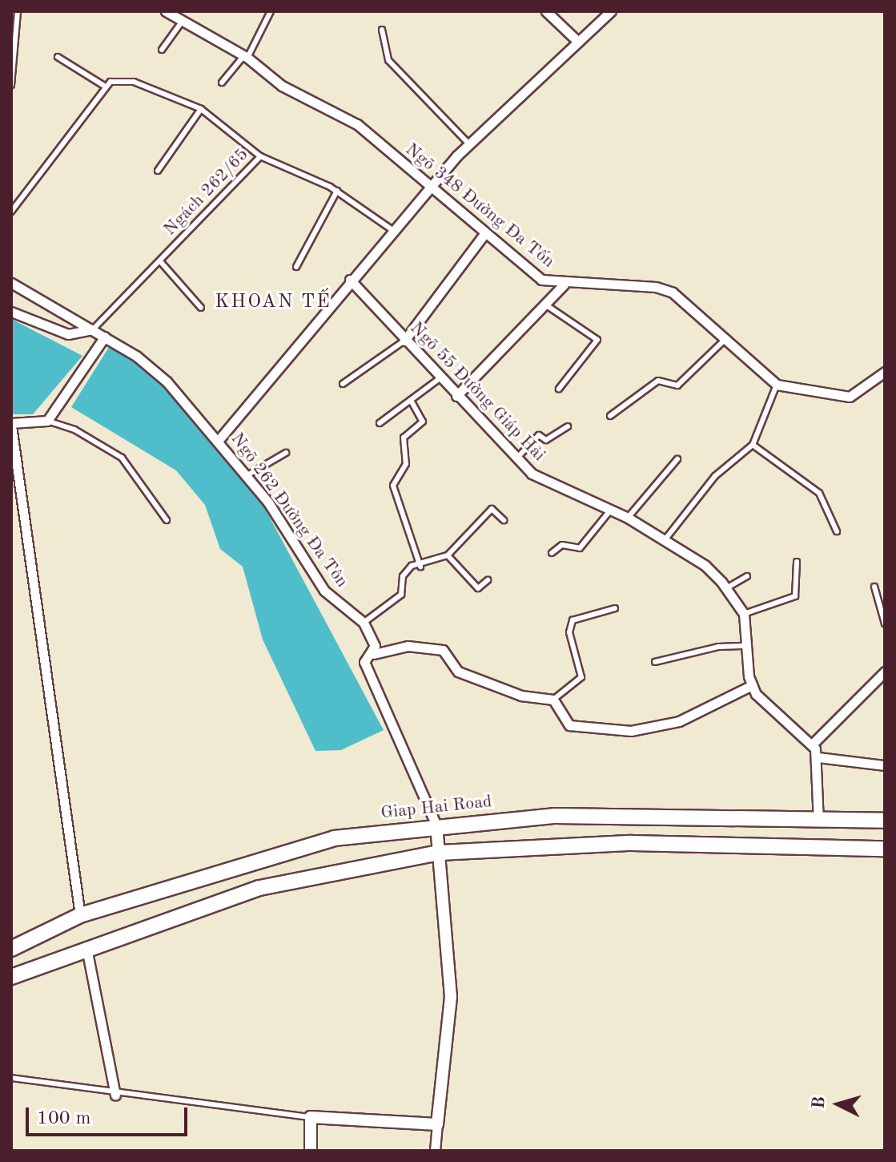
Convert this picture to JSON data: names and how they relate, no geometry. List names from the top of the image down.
{
  "streets": {
    "highway": ["Giap Hai Road"],
    "street": ["Ngõ 348 Đường Đa Tốn", "Ngõ 55 Đường Giáp Hải", "Ngõ 262 Đường Đa Tôn"],
    "lane": ["Ngách 262/65"]
  },
  "crossings": [
    ["Ngách 262/65", "Ngõ 262 Đường Đa Tôn"]
  ],
  "districts": ["KHOAN TẾ"],
  "scale_bar": "100 m",
  "north": "left"
}
